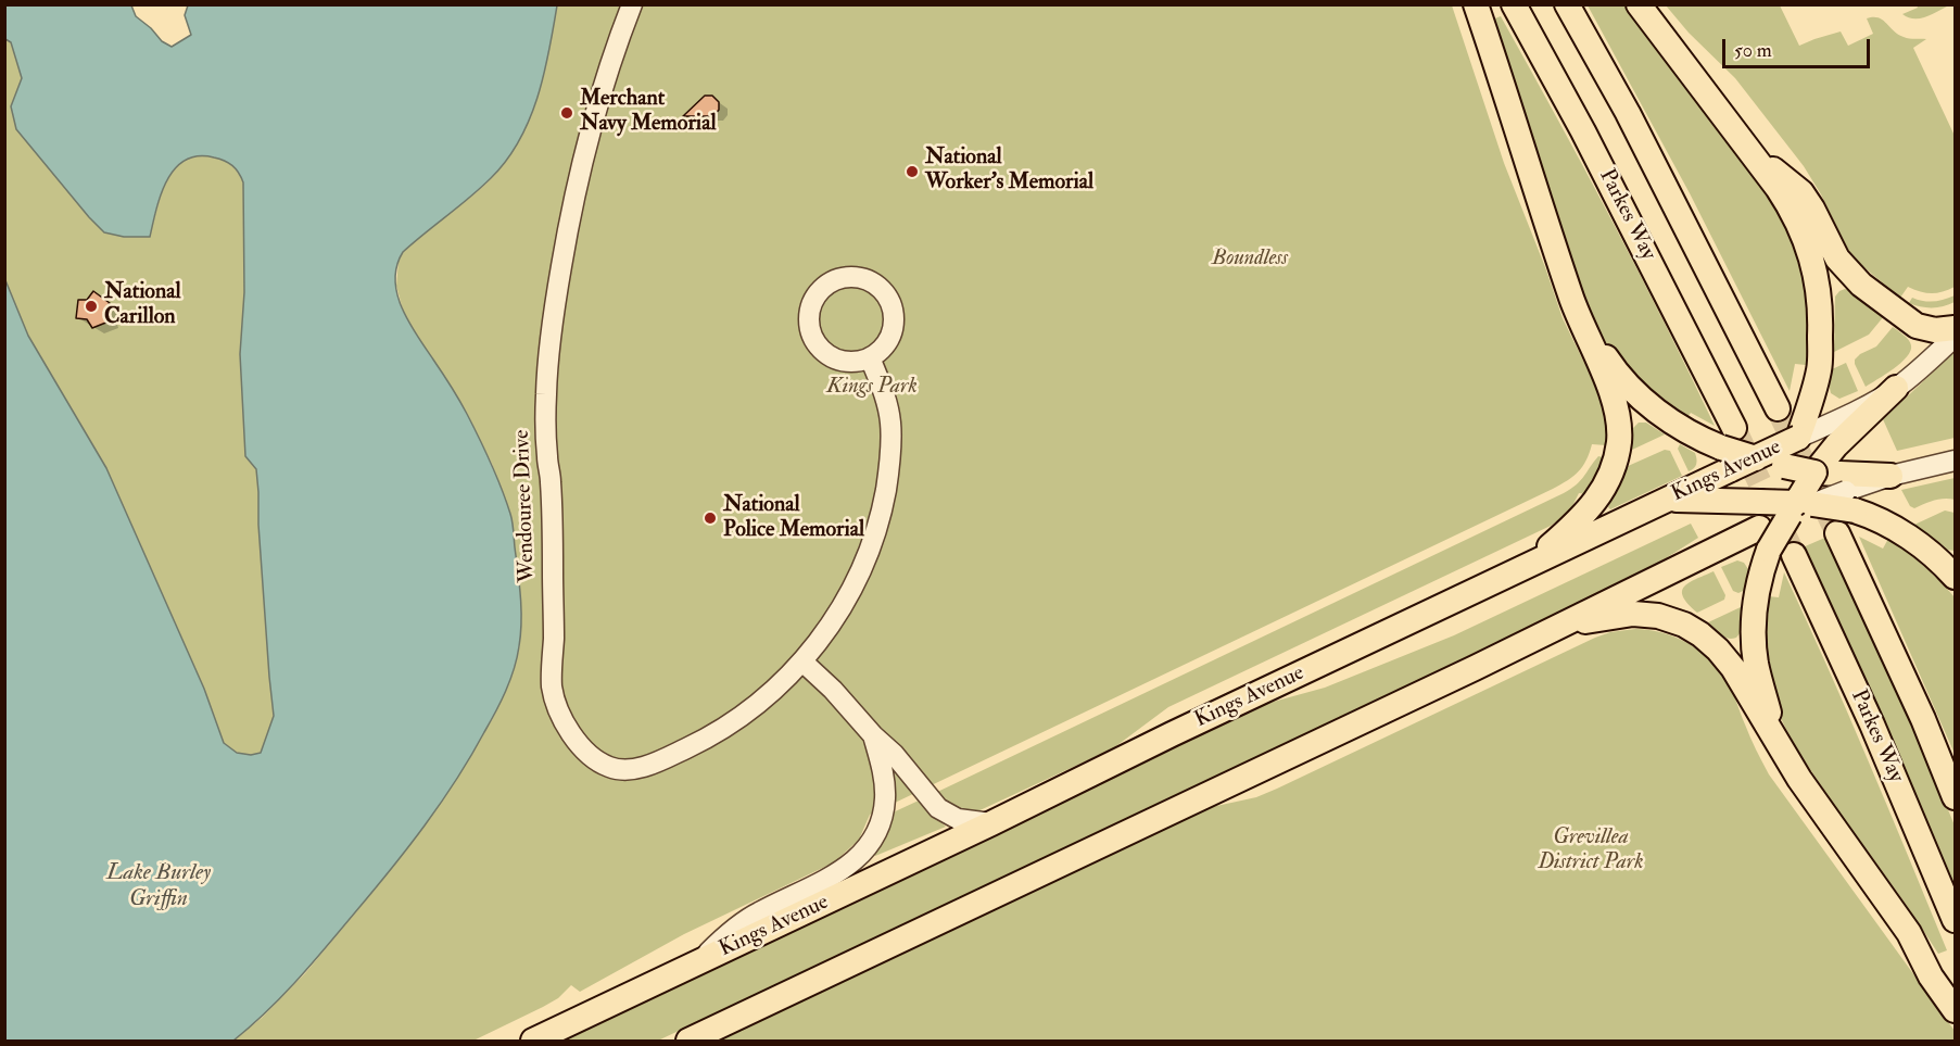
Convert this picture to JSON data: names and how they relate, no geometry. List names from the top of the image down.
{
  "streets": {
    "main road": ["Parkes Way", "Kings Avenue"],
    "street": ["Wendouree Drive"]
  },
  "water": ["Lake Burley Griffin"],
  "parks": ["Boundless", "Kings Park", "Grevillea District Park"],
  "places": [
    "Merchant Navy Memorial",
    "National Worker’s Memorial",
    "National Carillon",
    "National Police Memorial"
  ],
  "scale_bar": "50 m"
}
